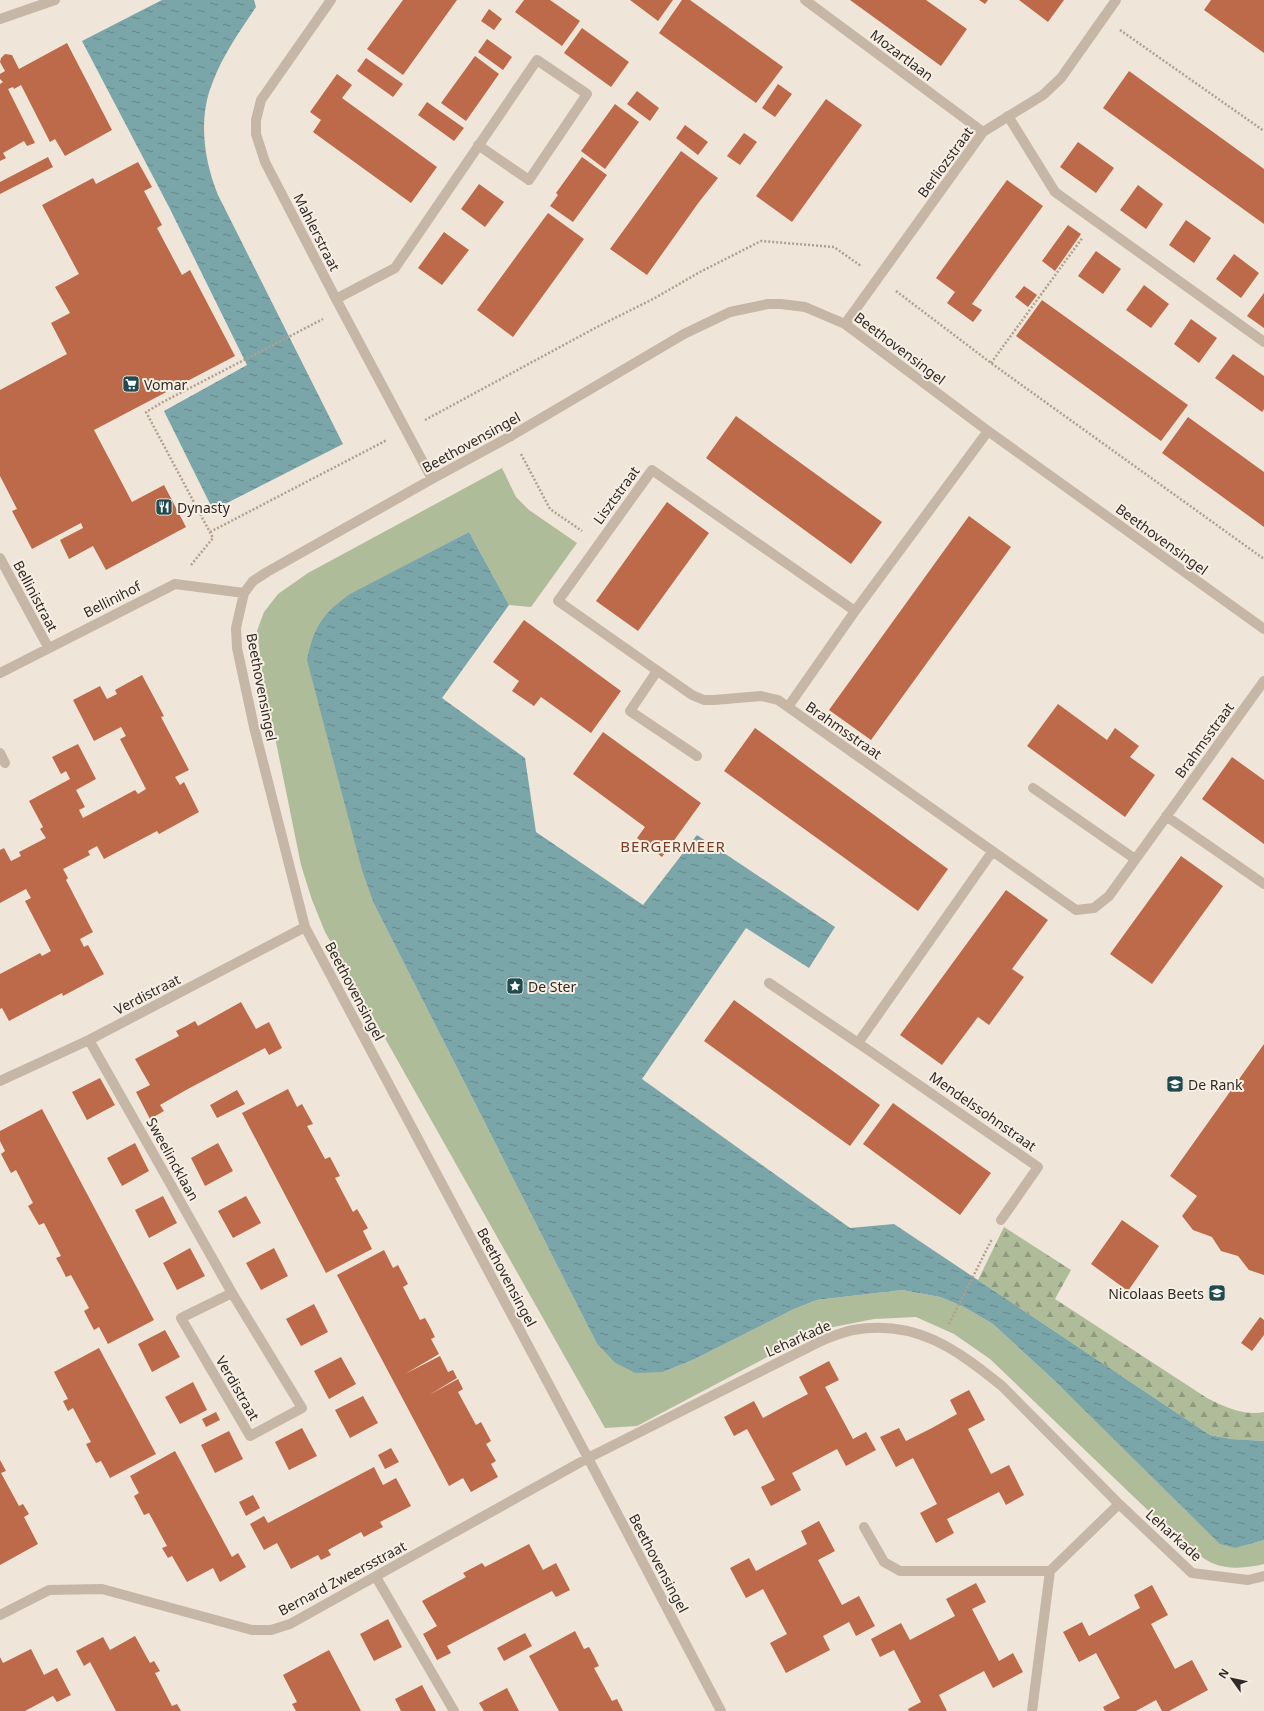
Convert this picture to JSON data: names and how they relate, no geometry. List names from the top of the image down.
{
  "streets": {
    "street": [
      "Mozartlaan",
      "Berliozstraat",
      "Mahlerstraat",
      "Beethovensingel",
      "Lisztstraat",
      "Bellinistraat",
      "Bellinihof",
      "Brahmsstraat",
      "Verdistraat",
      "Mendelssohnstraat",
      "Sweelincklaan",
      "Leharkade",
      "Bernard Zweersstraat"
    ]
  },
  "crossings": [
    ["Mozartlaan", "Berliozstraat"],
    ["Berliozstraat", "Beethovensingel"],
    ["Mahlerstraat", "Beethovensingel"],
    ["Beethovensingel", "Brahmsstraat"],
    ["Beethovensingel", "Verdistraat"],
    ["Beethovensingel", "Leharkade"],
    ["Beethovensingel", "Bernard Zweersstraat"],
    ["Lisztstraat", "Brahmsstraat"],
    ["Bellinistraat", "Bellinihof"],
    ["Verdistraat", "Sweelincklaan"],
    ["Leharkade", "Bernard Zweersstraat"]
  ],
  "districts": ["BERGERMEER"],
  "places": {
    "supermarket": ["Vomar"],
    "restaurant": ["Dynasty"],
    "place": ["De Ster"],
    "school or university": ["De Rank", "Nicolaas Beets"]
  },
  "north": "top left"
}
